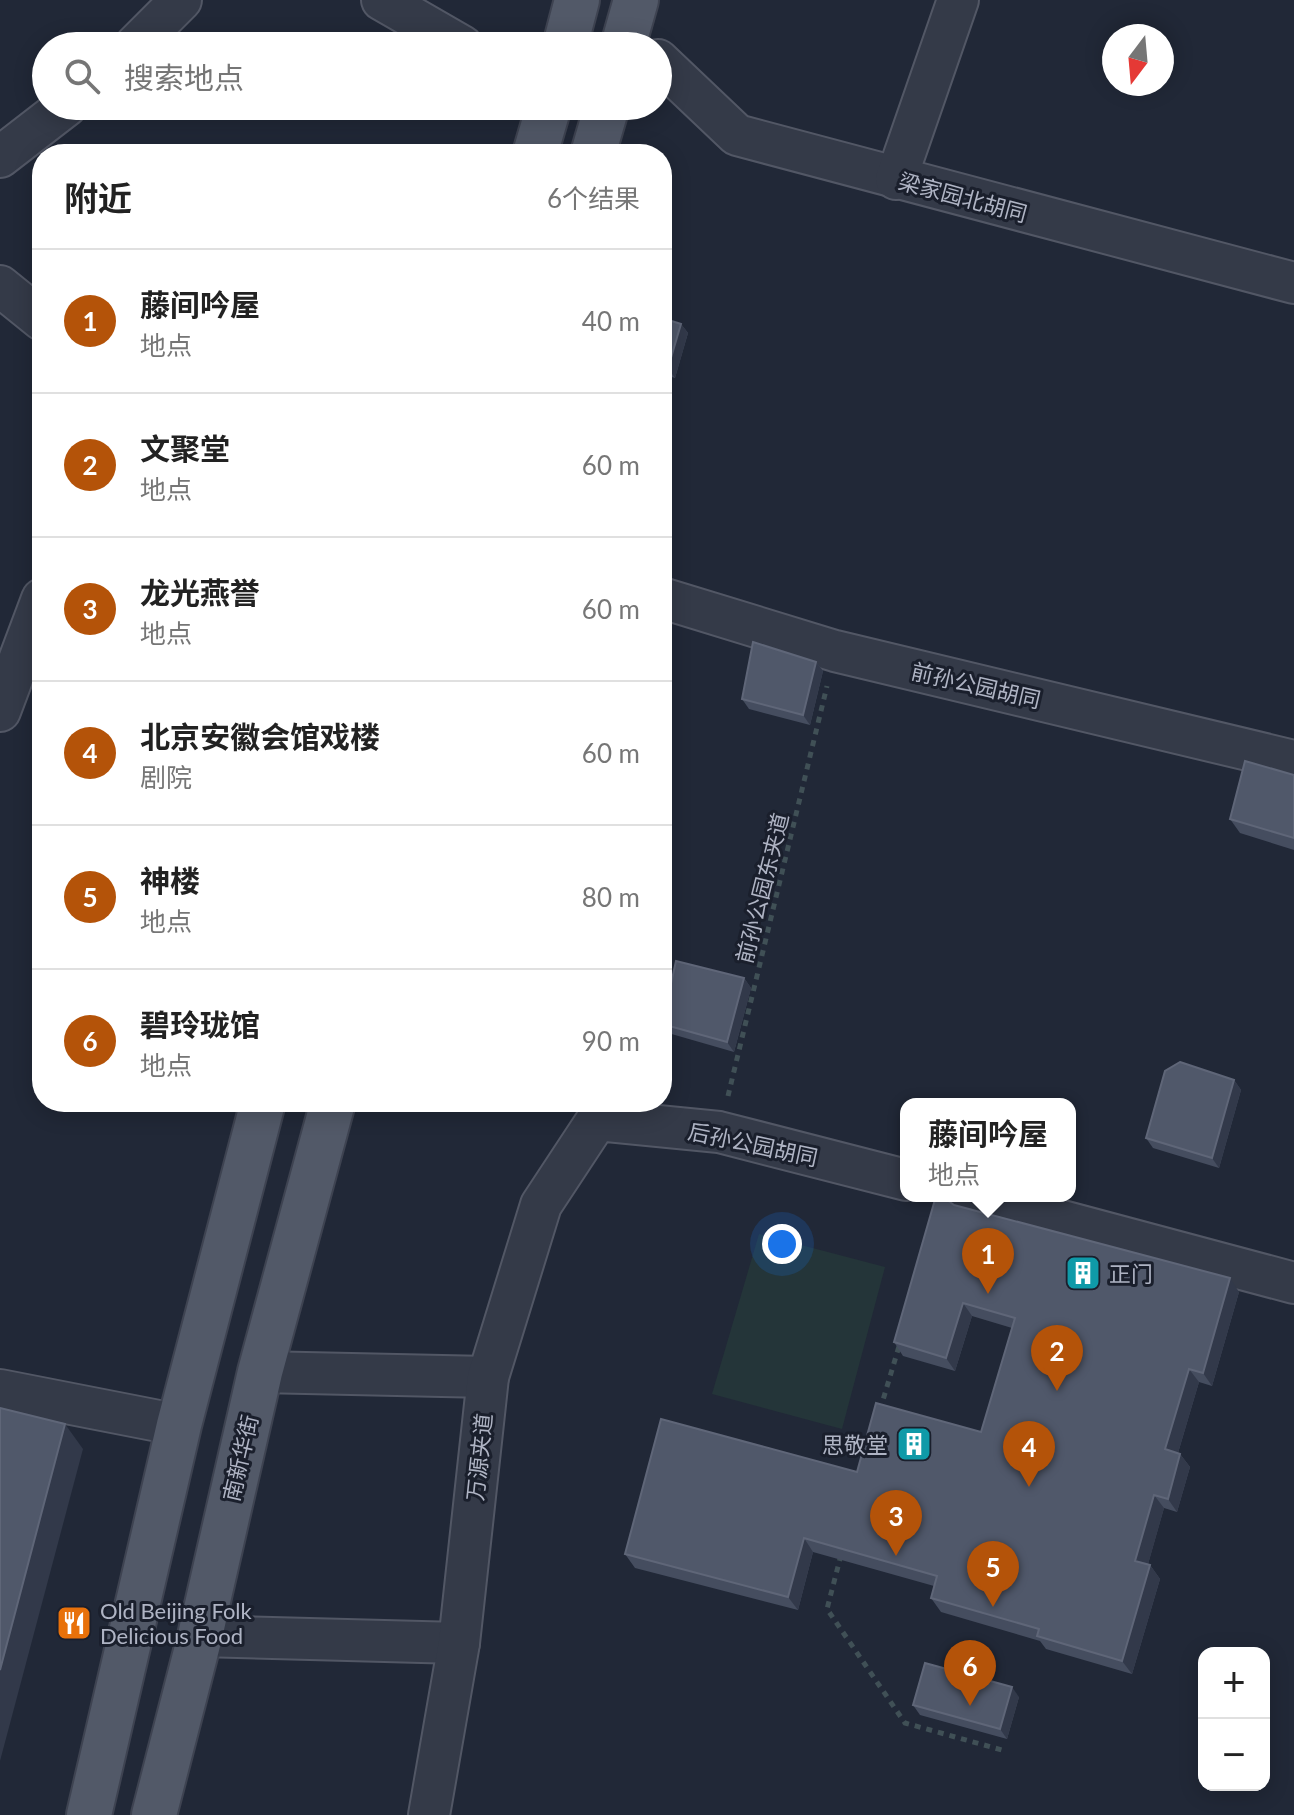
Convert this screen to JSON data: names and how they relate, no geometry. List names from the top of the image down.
{
  "streets": {
    "main road": ["南新华街"],
    "street": [
      "梁家园北胡同",
      "前孙公园胡同",
      "后孙公园胡同",
      "万源夹道"
    ],
    "path": ["前孙公园东夹道"]
  },
  "crossings": [
    ["前孙公园胡同", "前孙公园东夹道"],
    ["前孙公园东夹道", "后孙公园胡同"],
    ["后孙公园胡同", "万源夹道"]
  ],
  "places": {
    "building": ["正门", "思敬堂"],
    "restaurant": ["Old Beijing Folk Delicious Food"]
  },
  "north": "bottom",
  "page": {
    "search": "搜索地点",
    "heading": ["附近", "6个结果"],
    "list": [
      {
        "mark": "1",
        "name": "藤间吟屋",
        "note": "地点",
        "value": "40 m"
      },
      {
        "mark": "2",
        "name": "文聚堂",
        "note": "地点",
        "value": "60 m"
      },
      {
        "mark": "3",
        "name": "龙光燕誉",
        "note": "地点",
        "value": "60 m"
      },
      {
        "mark": "4",
        "name": "北京安徽会馆戏楼",
        "note": "剧院",
        "value": "60 m"
      },
      {
        "mark": "5",
        "name": "神楼",
        "note": "地点",
        "value": "80 m"
      },
      {
        "mark": "6",
        "name": "碧玲珑馆",
        "note": "地点",
        "value": "90 m"
      }
    ],
    "popup": ["藤间吟屋", "地点"],
    "pins": [
      "1",
      "2",
      "4",
      "3",
      "5",
      "6"
    ],
    "map_buttons": ["+", "−"]
  }
}
